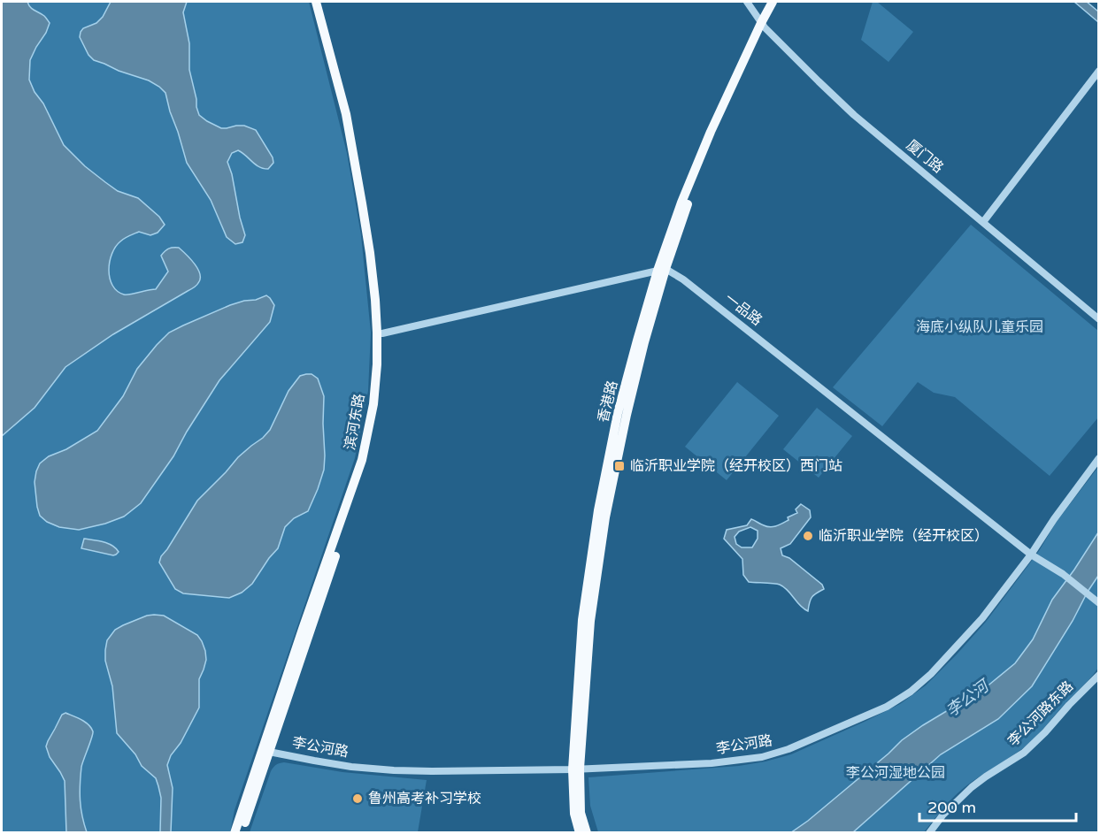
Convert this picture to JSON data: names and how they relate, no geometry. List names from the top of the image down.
{
  "streets": {
    "main road": ["香港路", "滨河东路"],
    "street": [
      "厦门路",
      "一品路",
      "李公河路东路",
      "李公河路"
    ]
  },
  "crossings": [
    ["厦门路", "香港路"],
    ["一品路", "香港路"],
    ["一品路", "李公河路"],
    ["香港路", "李公河路"],
    ["滨河东路", "李公河路"]
  ],
  "water": ["李公河"],
  "parks": ["海底小纵队儿童乐园", "李公河湿地公园"],
  "places": {
    "transit": ["临沂职业学院（经开校区）西门站"],
    "other": ["临沂职业学院（经开校区）", "鲁州高考补习学校"]
  },
  "scale_bar": "200 m"
}
